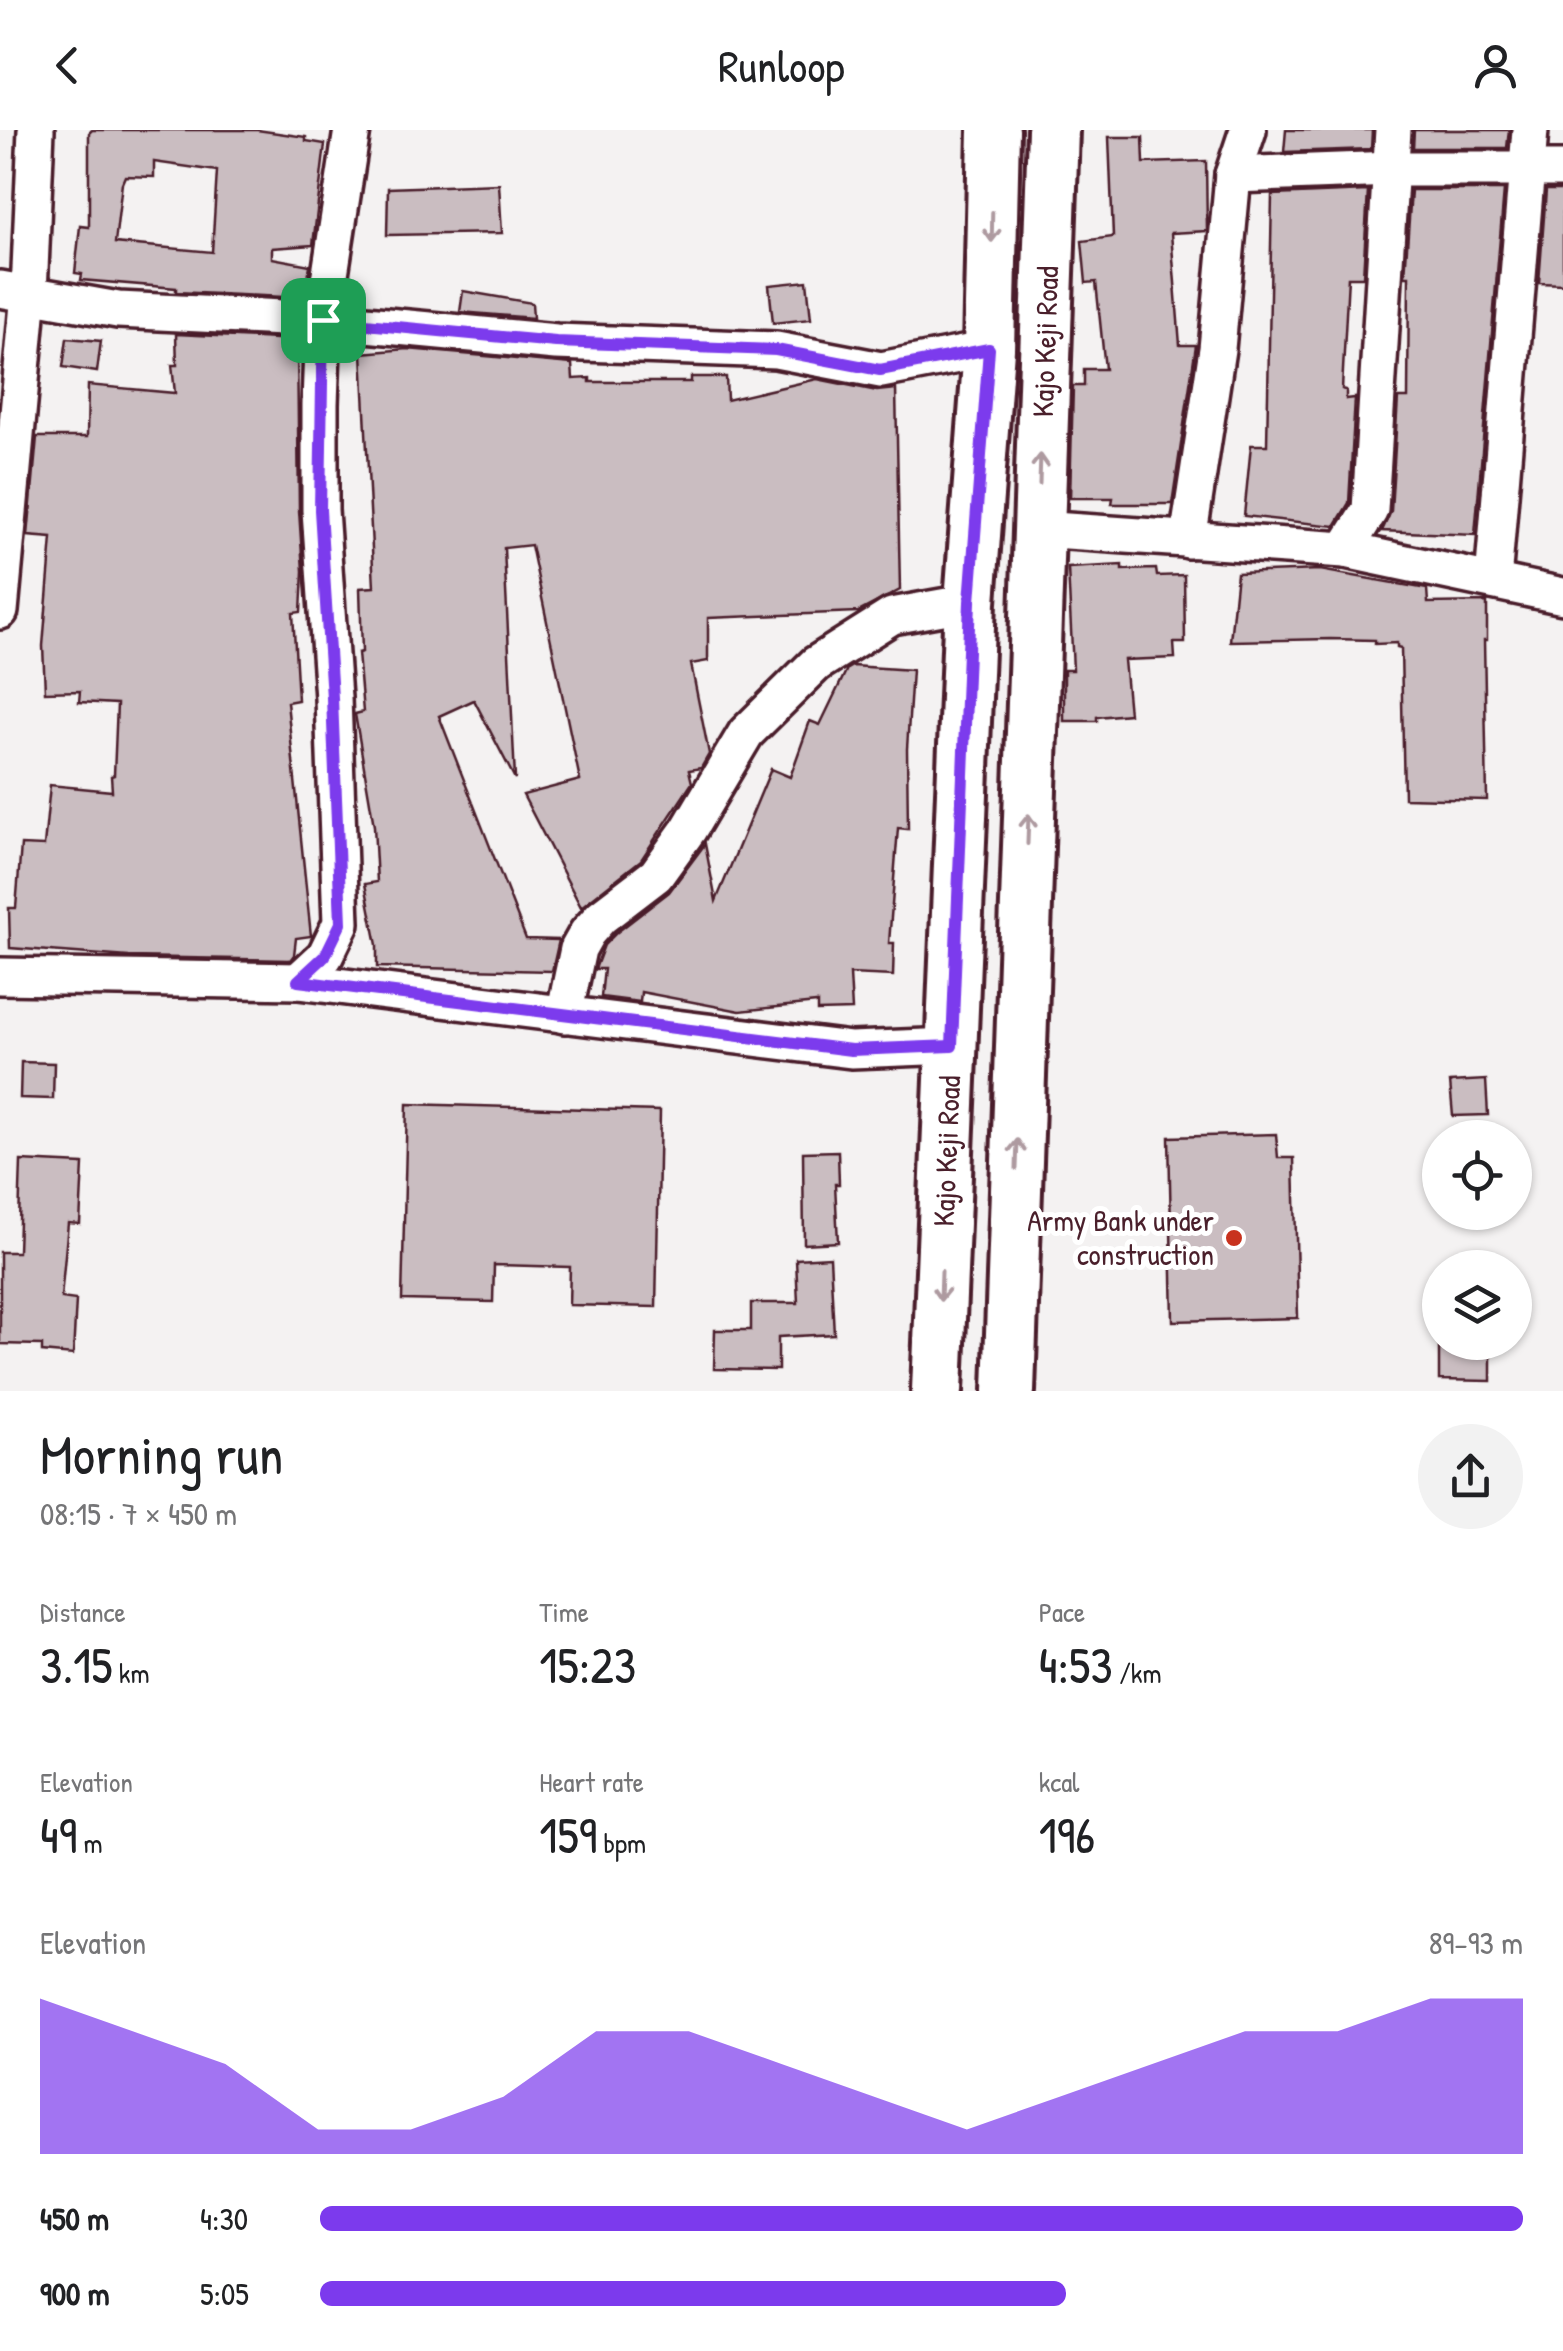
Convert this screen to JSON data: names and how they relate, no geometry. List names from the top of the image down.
{
  "streets": {
    "main road": ["Kajo Keji Road"]
  },
  "places": ["Army Bank under construction"],
  "page": {
    "header": "Runloop",
    "heading": ["Morning run", "08:15 · 7 × 450 m"],
    "stats": [
      ["Distance", "3.15 km"],
      ["Time", "15:23"],
      ["Pace", "4:53 /km"],
      ["Elevation", "49 m"],
      ["Heart rate", "159 bpm"],
      ["kcal", "196"]
    ],
    "chart": ["Elevation", "89–93 m"],
    "list": [
      {
        "name": "450 m",
        "note": "4:30"
      },
      {
        "name": "900 m",
        "note": "5:05"
      }
    ]
  }
}
